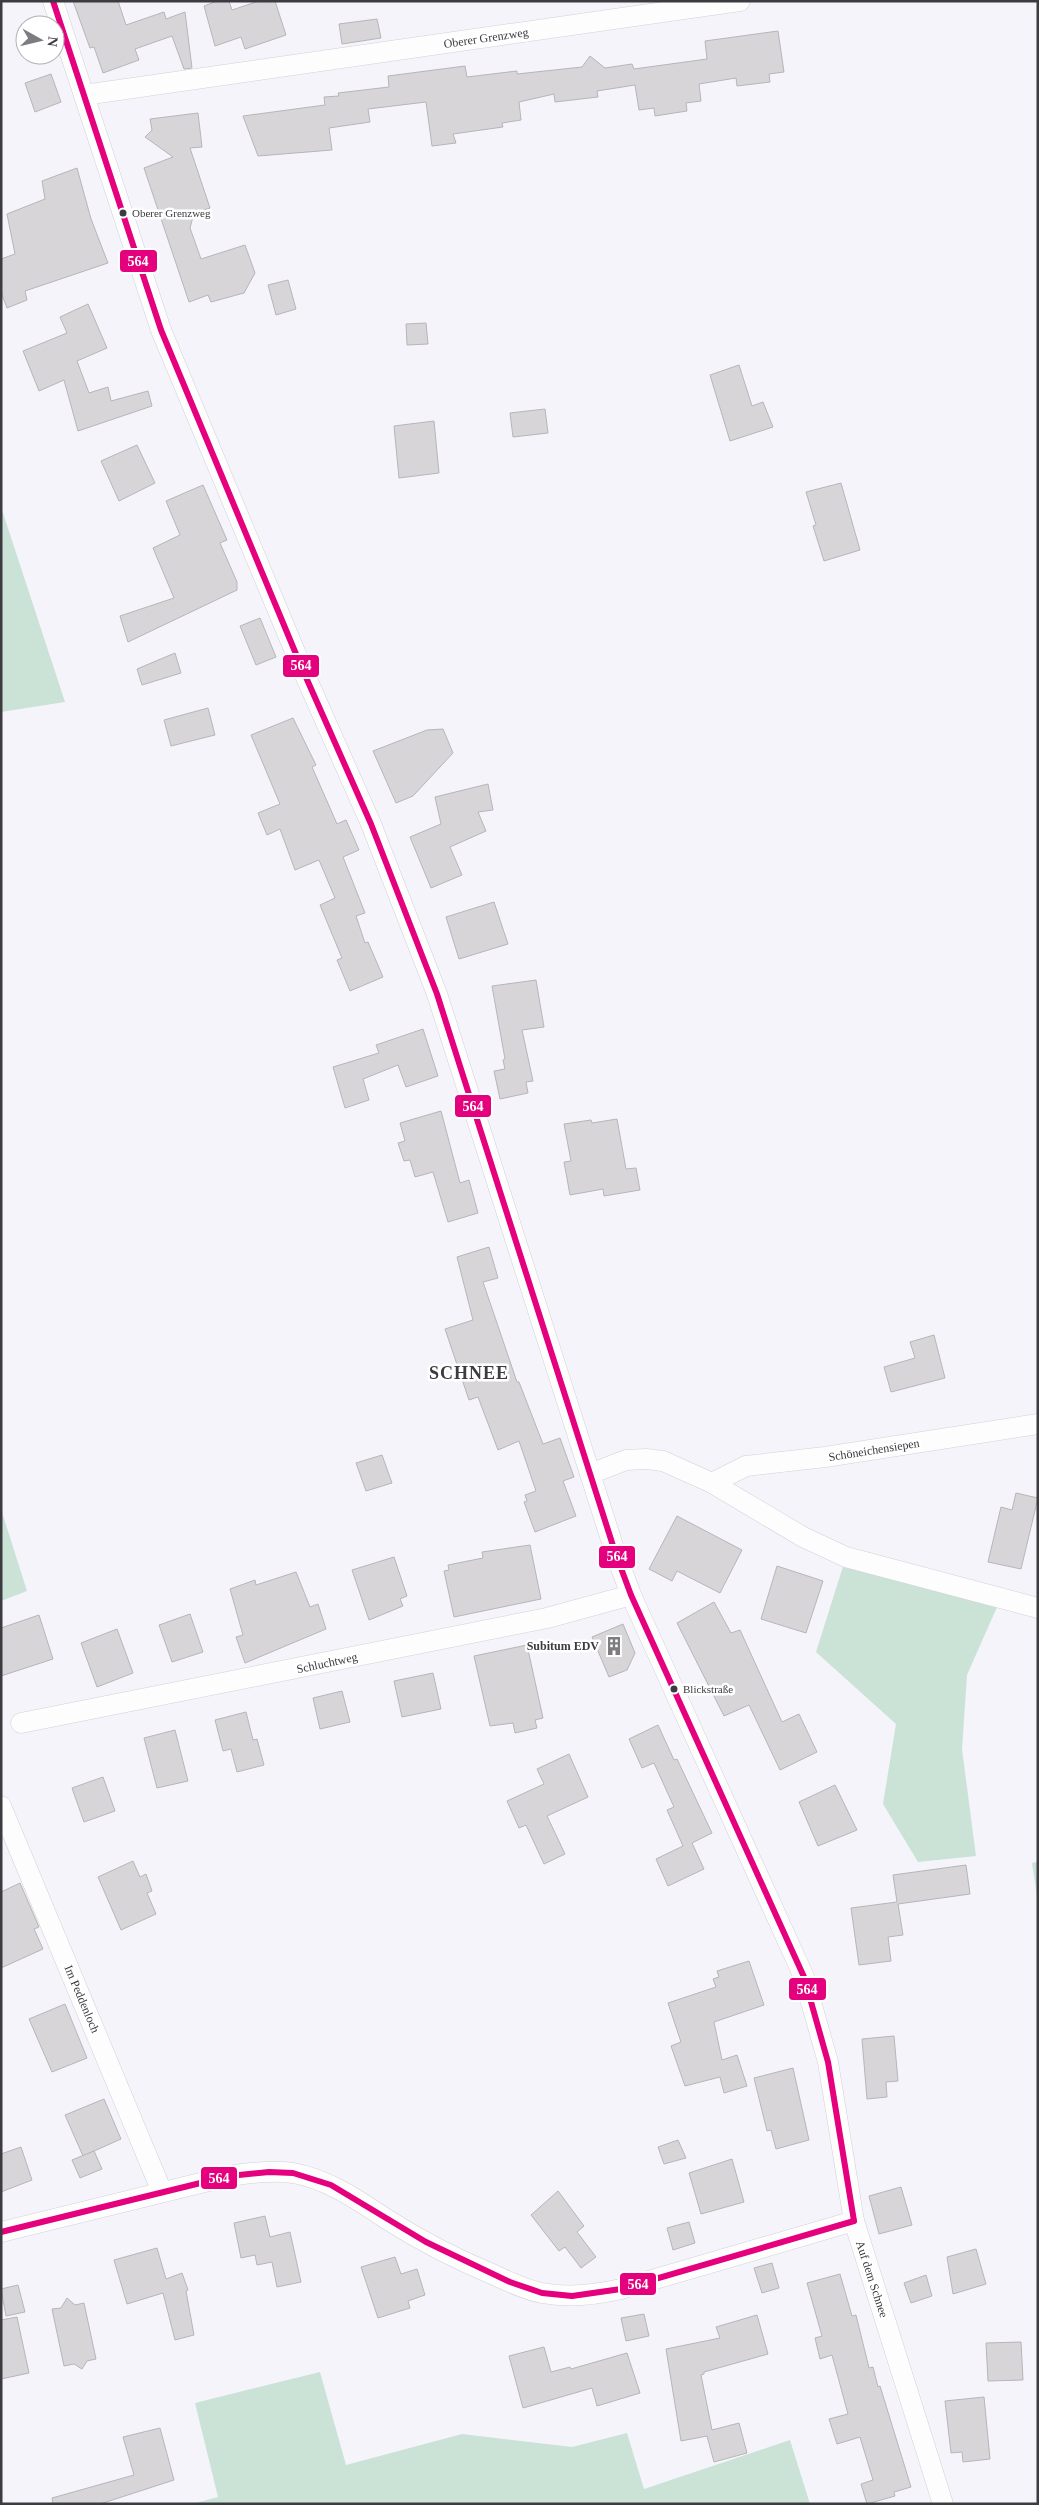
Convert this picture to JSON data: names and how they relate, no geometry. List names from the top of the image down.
{
  "streets": {
    "street": [
      "Oberer Grenzweg",
      "Schöneichensiepen",
      "Schluchtweg",
      "Im Peddenloch",
      "Auf dem Schnee"
    ]
  },
  "crossings": [
    ["Oberer Grenzweg", "Auf dem Schnee"],
    ["Schluchtweg", "Auf dem Schnee"]
  ],
  "districts": ["SCHNEE"],
  "places": {
    "other": ["Oberer Grenzweg", "Blickstraße"],
    "building": ["Subitum EDV"]
  },
  "lines": ["transit line 564"],
  "north": "right"
}
